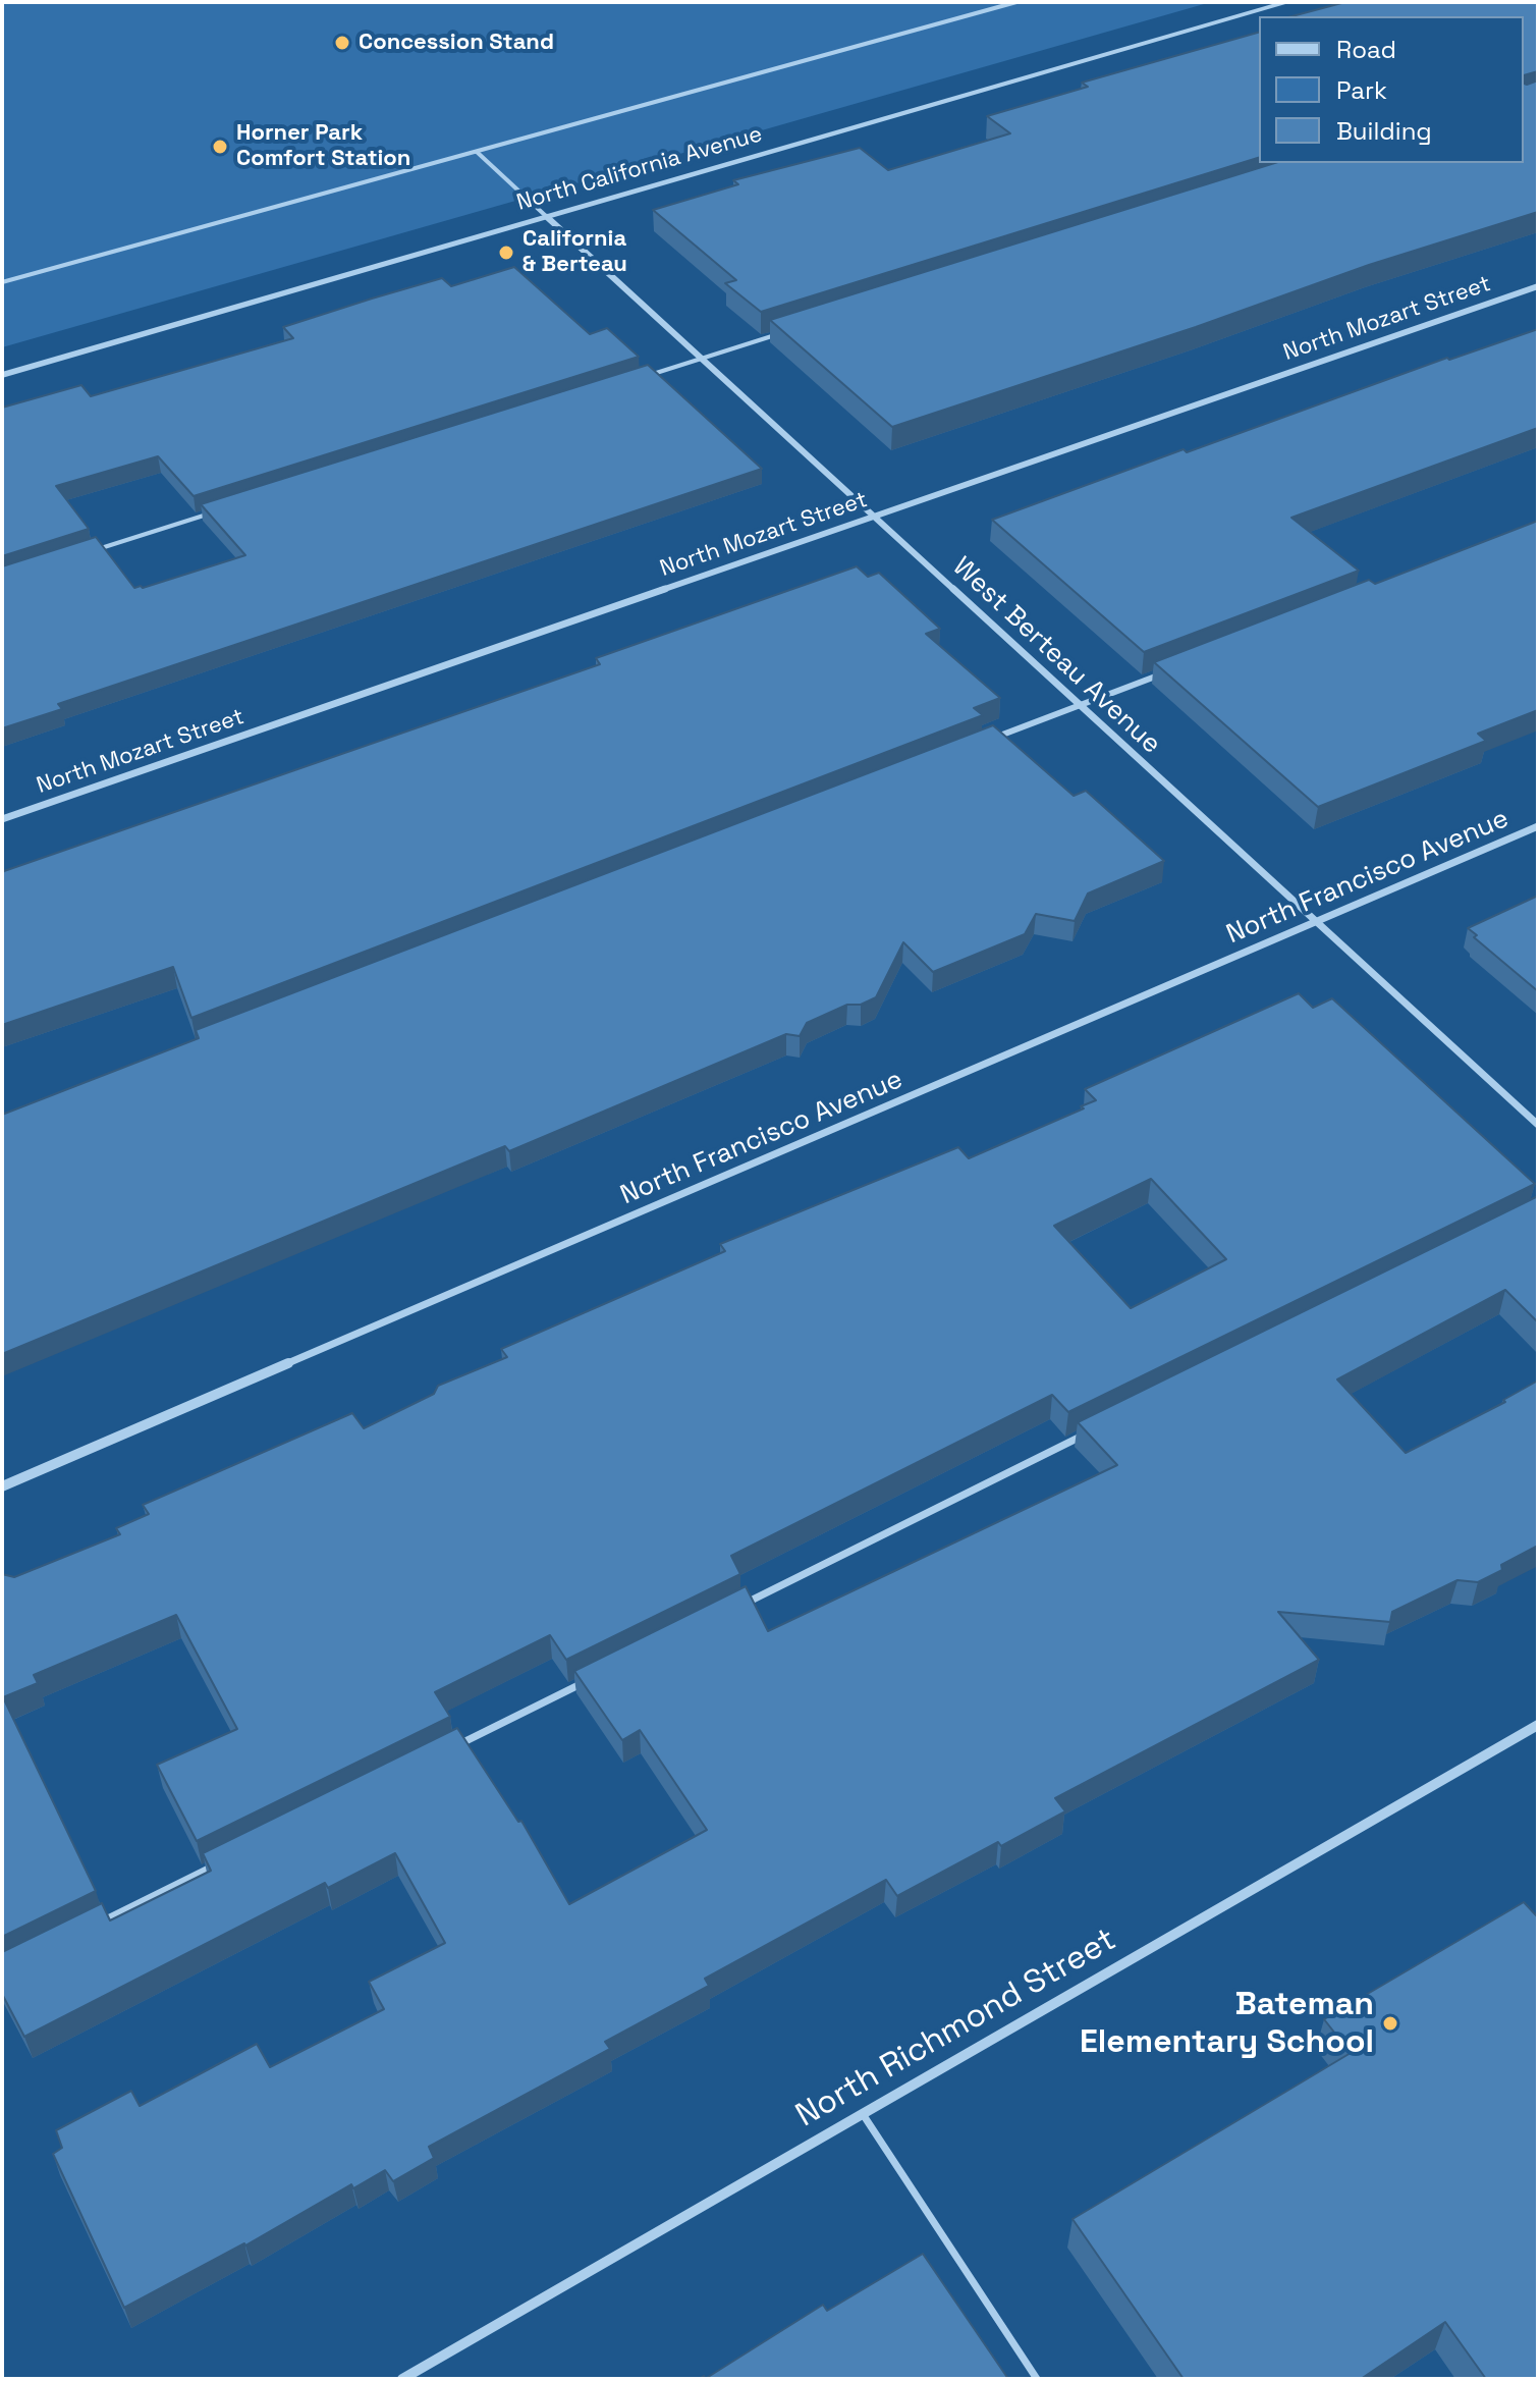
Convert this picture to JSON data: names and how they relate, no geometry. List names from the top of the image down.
{
  "streets": {
    "street": [
      "North California Avenue",
      "North Mozart Street",
      "West Berteau Avenue",
      "North Francisco Avenue",
      "North Richmond Street"
    ]
  },
  "crossings": [
    ["North California Avenue", "West Berteau Avenue"],
    ["North Mozart Street", "West Berteau Avenue"],
    ["West Berteau Avenue", "North Francisco Avenue"]
  ],
  "places": [
    "Concession Stand",
    "Horner Park Comfort Station",
    "California & Berteau",
    "Bateman Elementary School"
  ],
  "legend": ["Road", "Park", "Building"]
}
